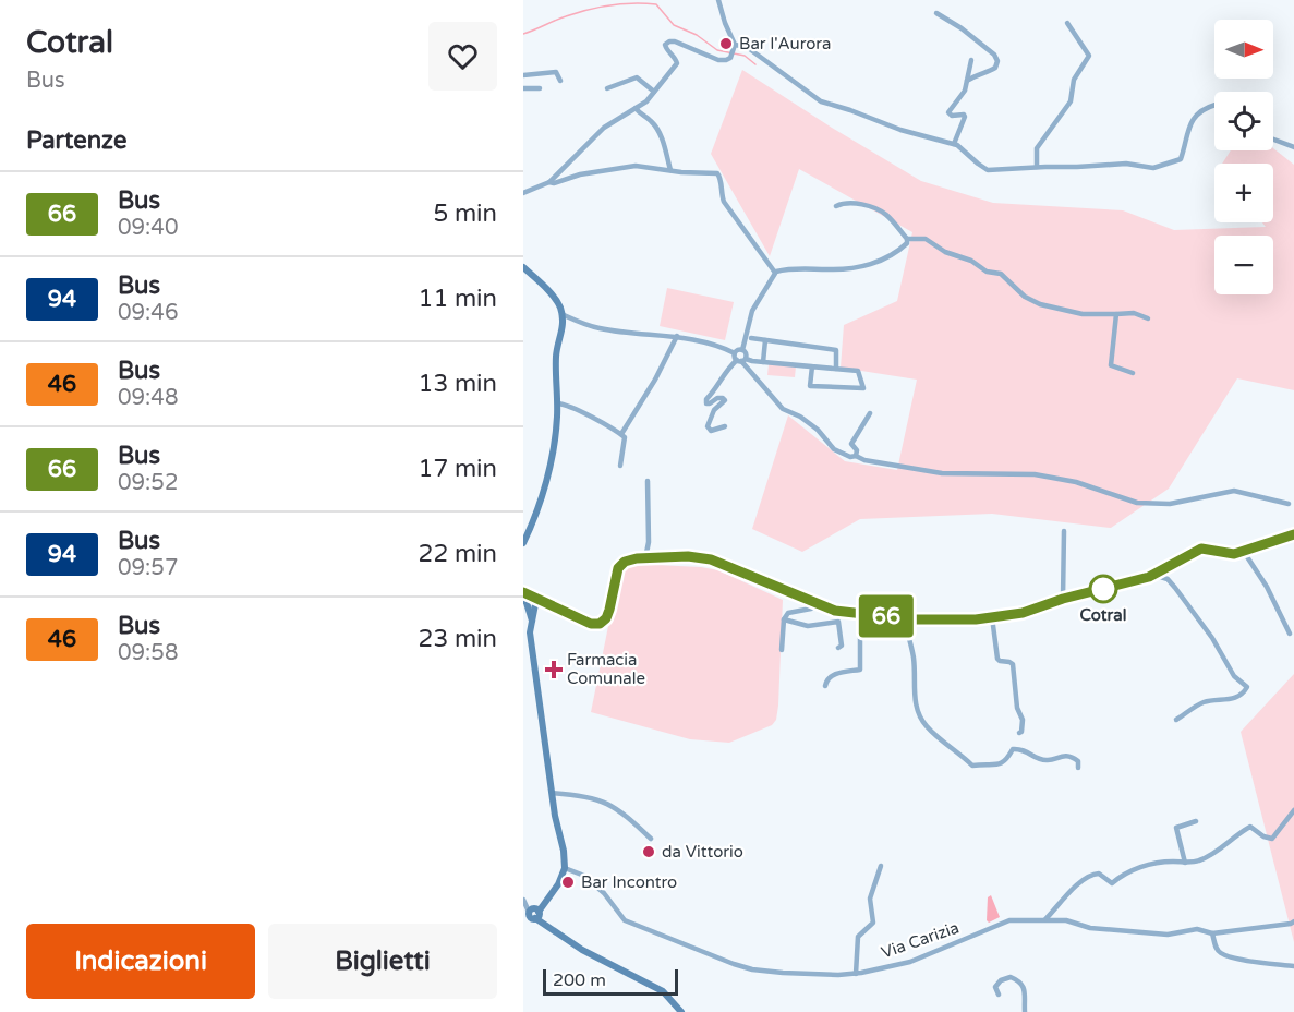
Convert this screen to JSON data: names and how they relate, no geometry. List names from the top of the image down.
{
  "streets": {
    "street": ["Via Carizia"]
  },
  "places": {
    "other": [
      "Bar l'Aurora",
      "Cotral",
      "da Vittorio",
      "Bar Incontro"
    ],
    "health": ["Farmacia Comunale"]
  },
  "lines": ["bus line 66"],
  "scale_bar": "200 m",
  "north": "right",
  "page": {
    "heading": [
      ["Cotral", "Bus"],
      "Partenze"
    ],
    "on_map": "66",
    "map_buttons": ["+", "−"],
    "list": [
      {
        "mark": "66",
        "name": "Bus",
        "note": "09:40",
        "value": "5 min"
      },
      {
        "mark": "94",
        "name": "Bus",
        "note": "09:46",
        "value": "11 min"
      },
      {
        "mark": "46",
        "name": "Bus",
        "note": "09:48",
        "value": "13 min"
      },
      {
        "mark": "66",
        "name": "Bus",
        "note": "09:52",
        "value": "17 min"
      },
      {
        "mark": "94",
        "name": "Bus",
        "note": "09:57",
        "value": "22 min"
      },
      {
        "mark": "46",
        "name": "Bus",
        "note": "09:58",
        "value": "23 min"
      }
    ],
    "buttons": ["Indicazioni", "Biglietti"],
    "scale": "200 m"
  }
}
